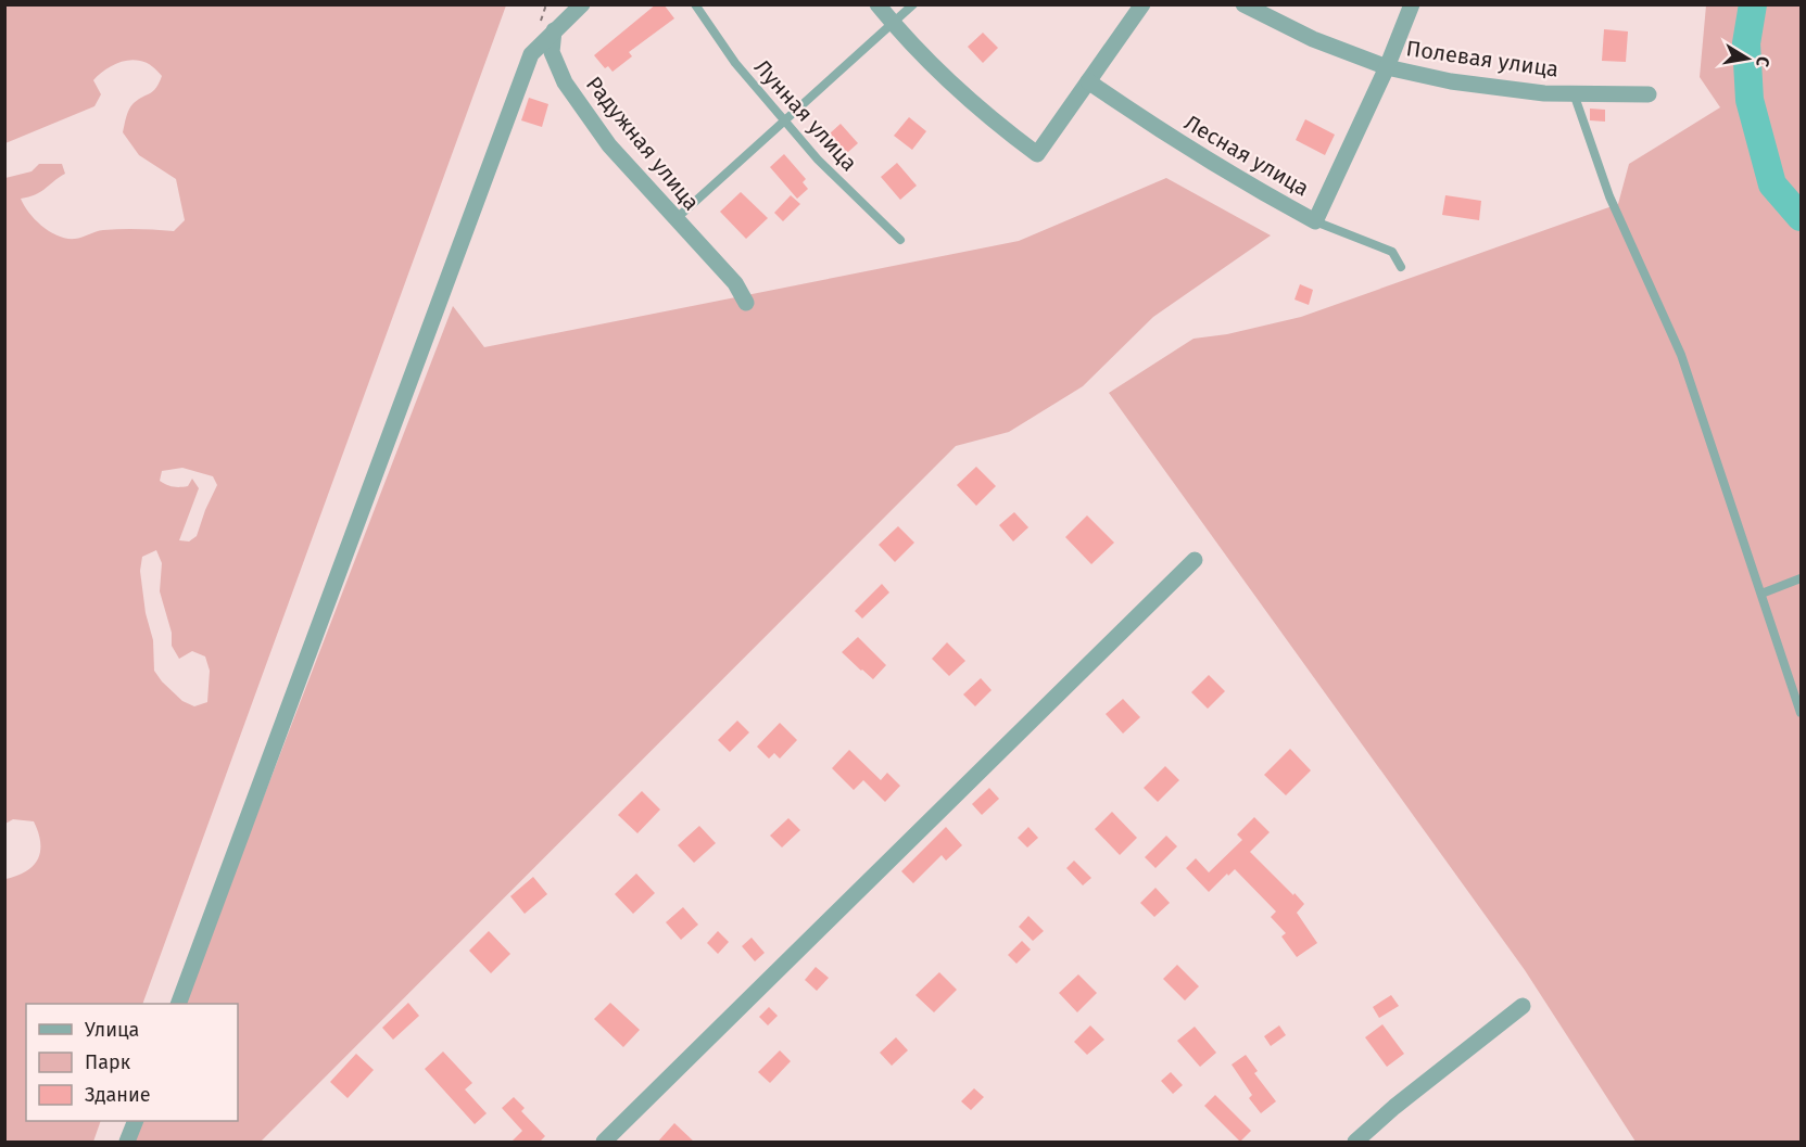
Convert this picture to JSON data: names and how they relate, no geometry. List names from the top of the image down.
{
  "streets": {
    "street": ["Полевая улица", "Радужная улица", "Лесная улица"],
    "lane": ["Лунная улица"]
  },
  "crossings": [
    ["Полевая улица", "Лесная улица"]
  ],
  "legend": ["Улица", "Парк", "Здание"],
  "north": "right"
}
